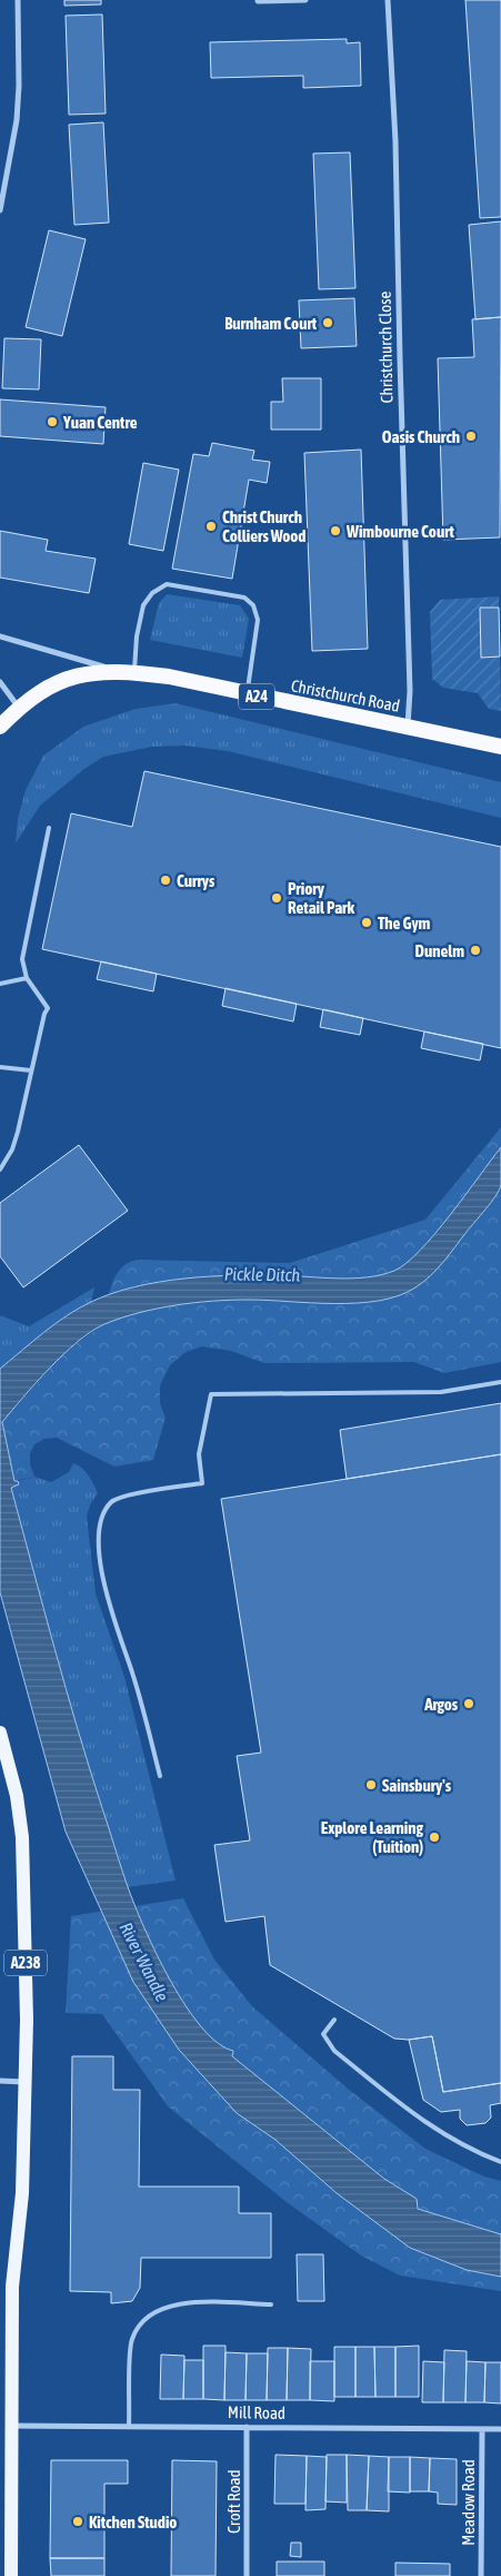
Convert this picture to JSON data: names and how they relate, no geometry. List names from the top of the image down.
{
  "streets": {
    "highway": ["Christchurch Road", "A24"],
    "main road": ["A238"],
    "street": [
      "Christchurch Close",
      "Mill Road",
      "Croft Road",
      "Meadow Road"
    ]
  },
  "crossings": [
    ["Christchurch Close", "Christchurch Road"],
    ["Christchurch Road", "A24"],
    ["A238", "Mill Road"],
    ["Mill Road", "Croft Road"],
    ["Mill Road", "Meadow Road"]
  ],
  "water": ["Pickle Ditch", "River Wandle"],
  "places": [
    "Burnham Court",
    "Yuan Centre",
    "Oasis Church",
    "Christ Church Colliers Wood",
    "Wimbourne Court",
    "Currys",
    "Priory Retail Park",
    "The Gym",
    "Dunelm",
    "Argos",
    "Sainsbury's",
    "Explore Learning (Tuition)",
    "Kitchen Studio"
  ]
}
